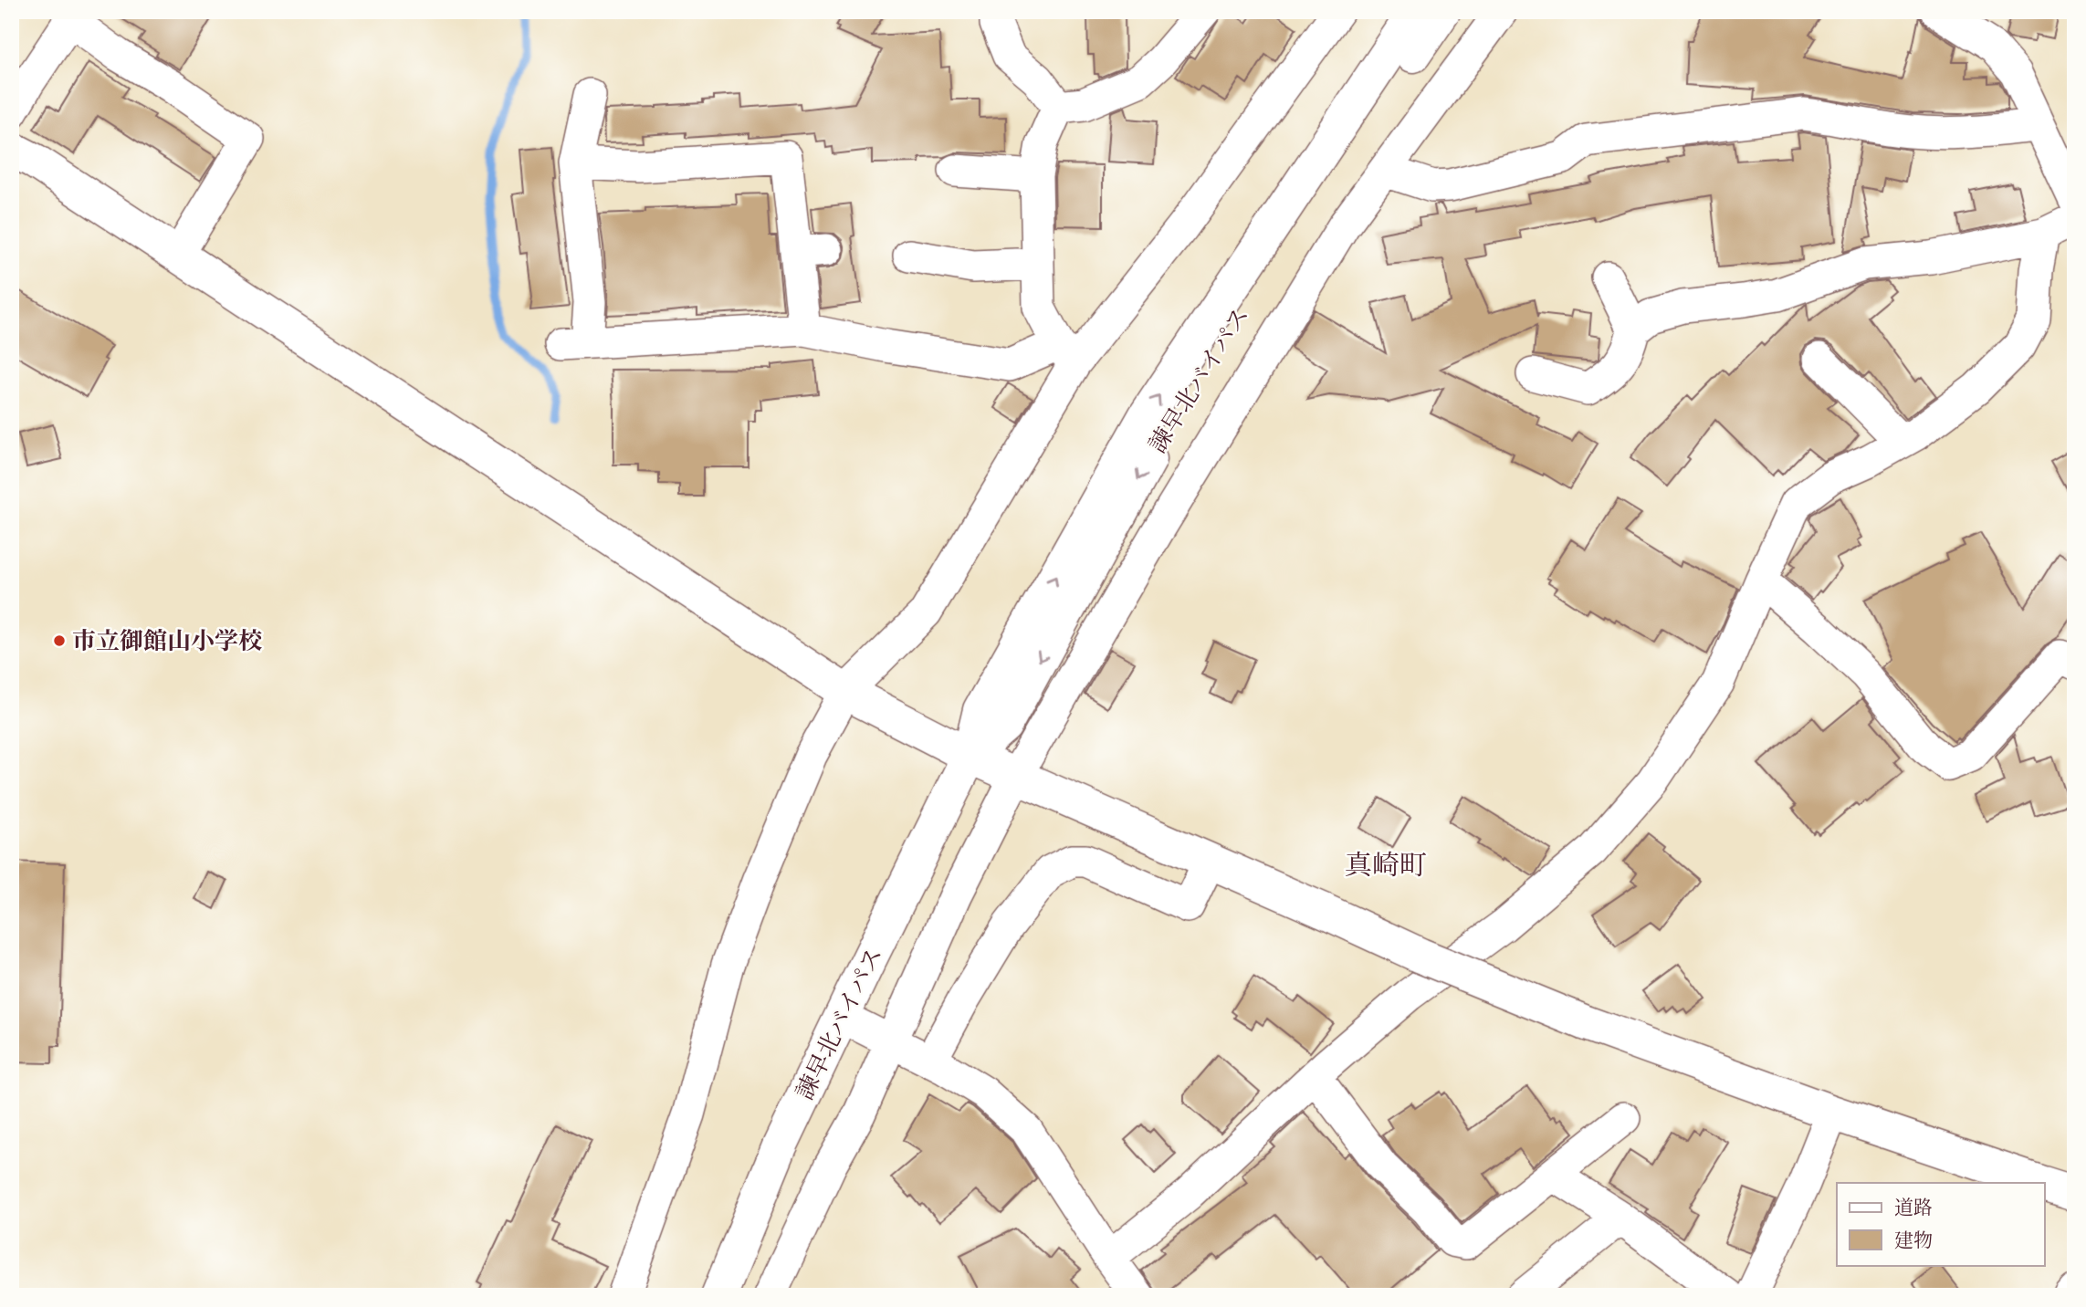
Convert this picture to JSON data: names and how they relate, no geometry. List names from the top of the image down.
{
  "streets": {
    "main road": ["諫早北バイパス"]
  },
  "districts": ["真崎町"],
  "places": ["市立御館山小学校"],
  "legend": ["道路", "建物"]
}
